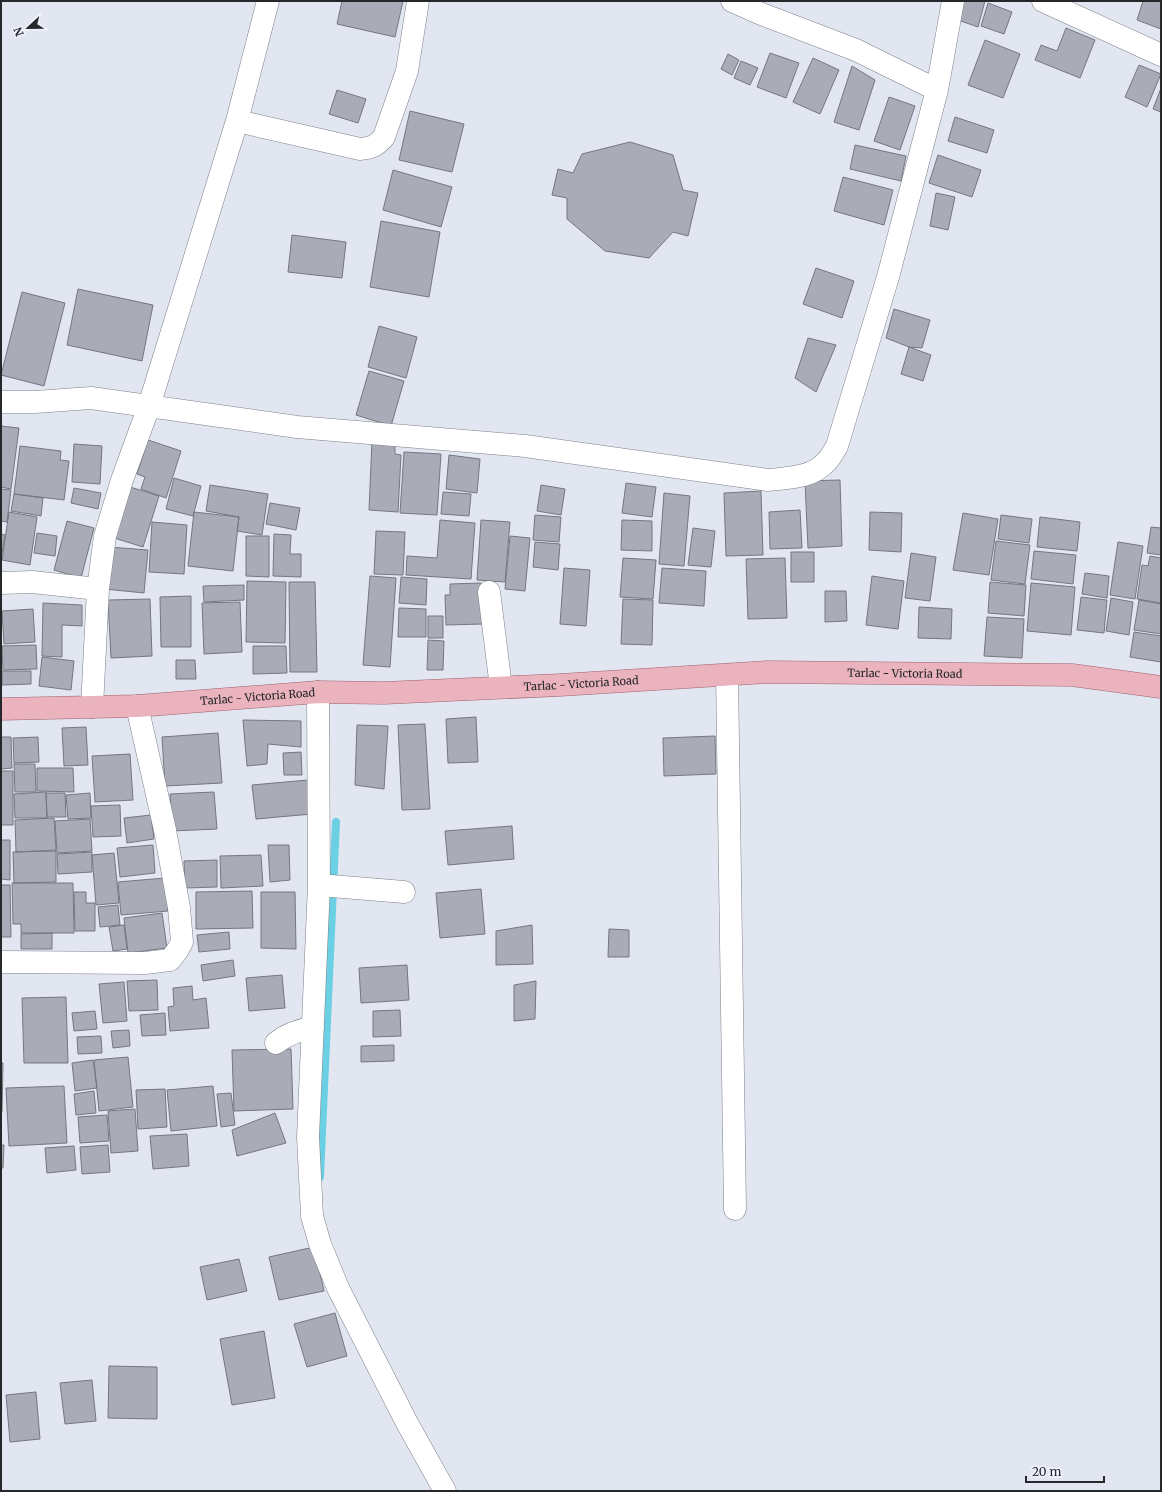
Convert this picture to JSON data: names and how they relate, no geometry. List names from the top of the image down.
{
  "streets": {
    "main road": ["Tarlac - Victoria Road"]
  },
  "scale_bar": "20 m",
  "north": "left"
}
